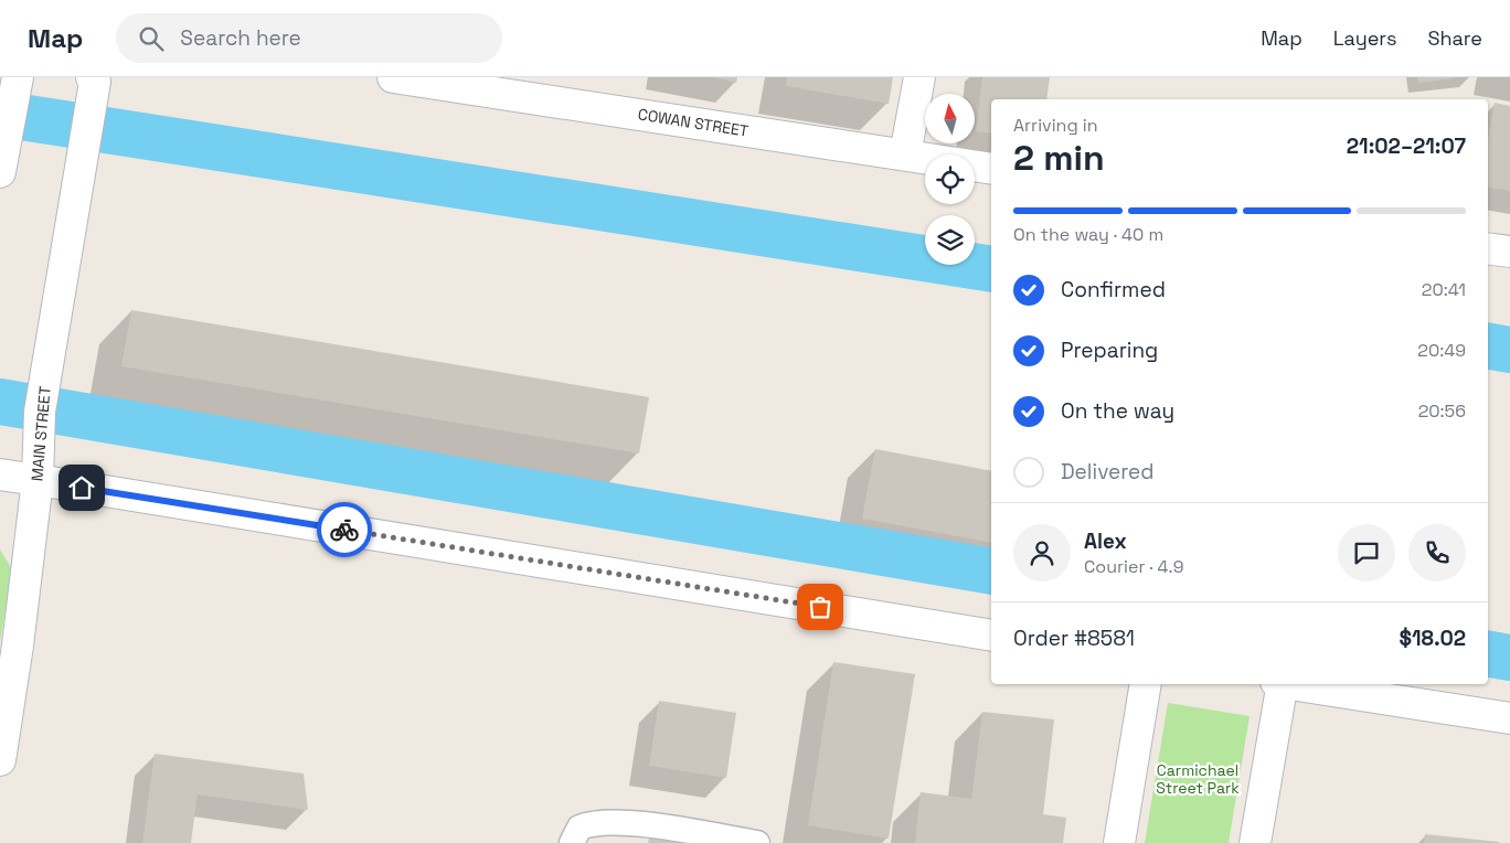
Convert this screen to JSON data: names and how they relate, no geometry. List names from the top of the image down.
{
  "streets": {
    "street": ["COWAN STREET", "MAIN STREET"]
  },
  "parks": ["Carmichael Street Park"],
  "north": "top",
  "page": {
    "header": "Map",
    "search": "Search here",
    "nav": ["Map", "Layers", "Share"],
    "heading": ["2 min", "Arriving in", "21:02–21:07"],
    "panel": [
      "Alex",
      "Courier · 4.9",
      "Order #8581",
      "$18.02"
    ],
    "bar": "On the way · 40 m",
    "list": [
      ["Confirmed", "20:41"],
      ["Preparing", "20:49"],
      ["On the way", "20:56"],
      "Delivered"
    ]
  }
}
